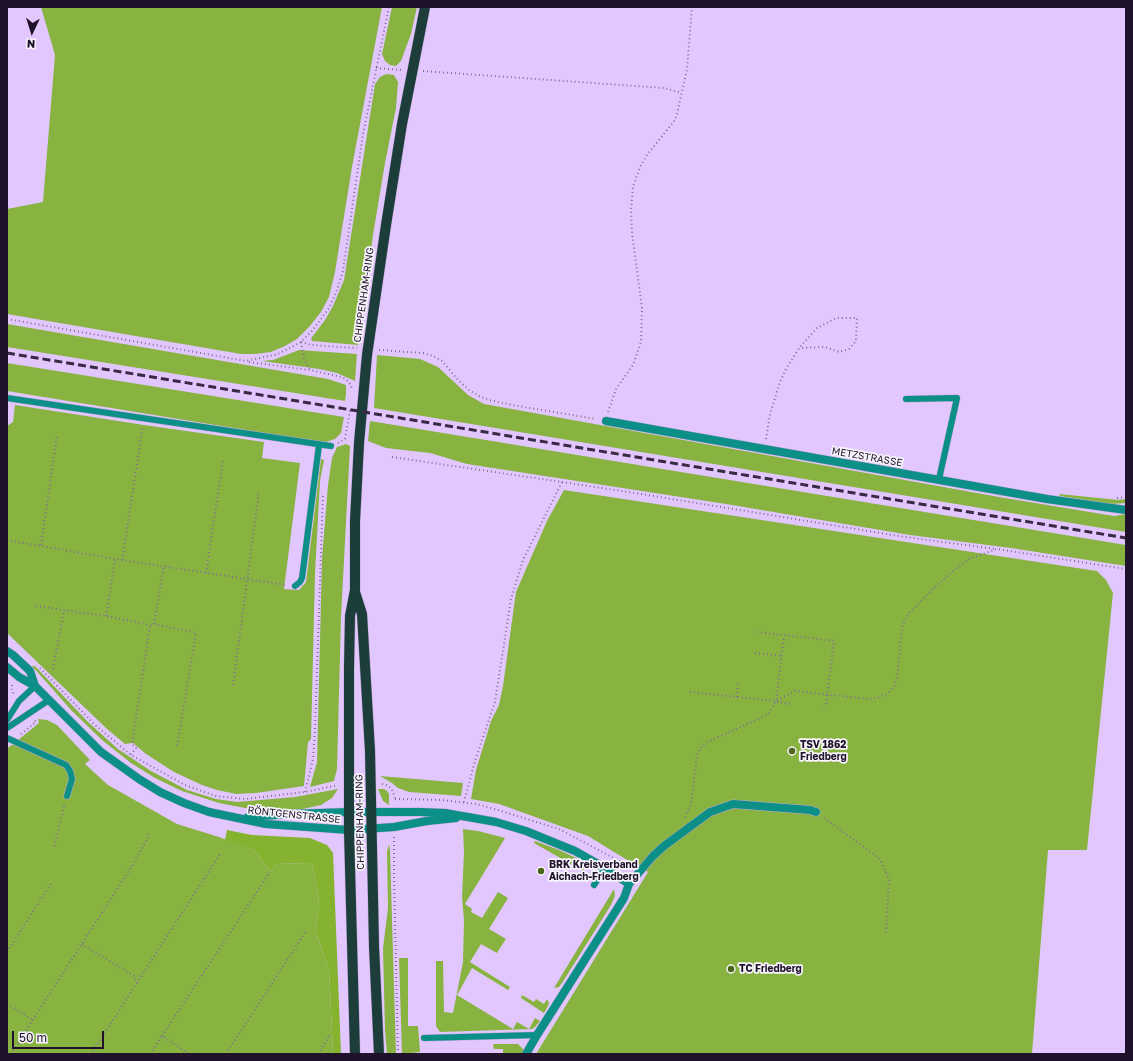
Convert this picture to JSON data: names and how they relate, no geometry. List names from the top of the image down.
{
  "streets": {
    "main road": ["CHIPPENHAM-RING"],
    "street": ["METZSTRASSE", "RÖNTGENSTRASSE"]
  },
  "crossings": [
    ["CHIPPENHAM-RING", "RÖNTGENSTRASSE"]
  ],
  "places": ["TSV 1862 Friedberg", "BRK Kreisverband Aichach-Friedberg", "TC Friedberg"],
  "scale_bar": "50 m",
  "north": "bottom"
}
